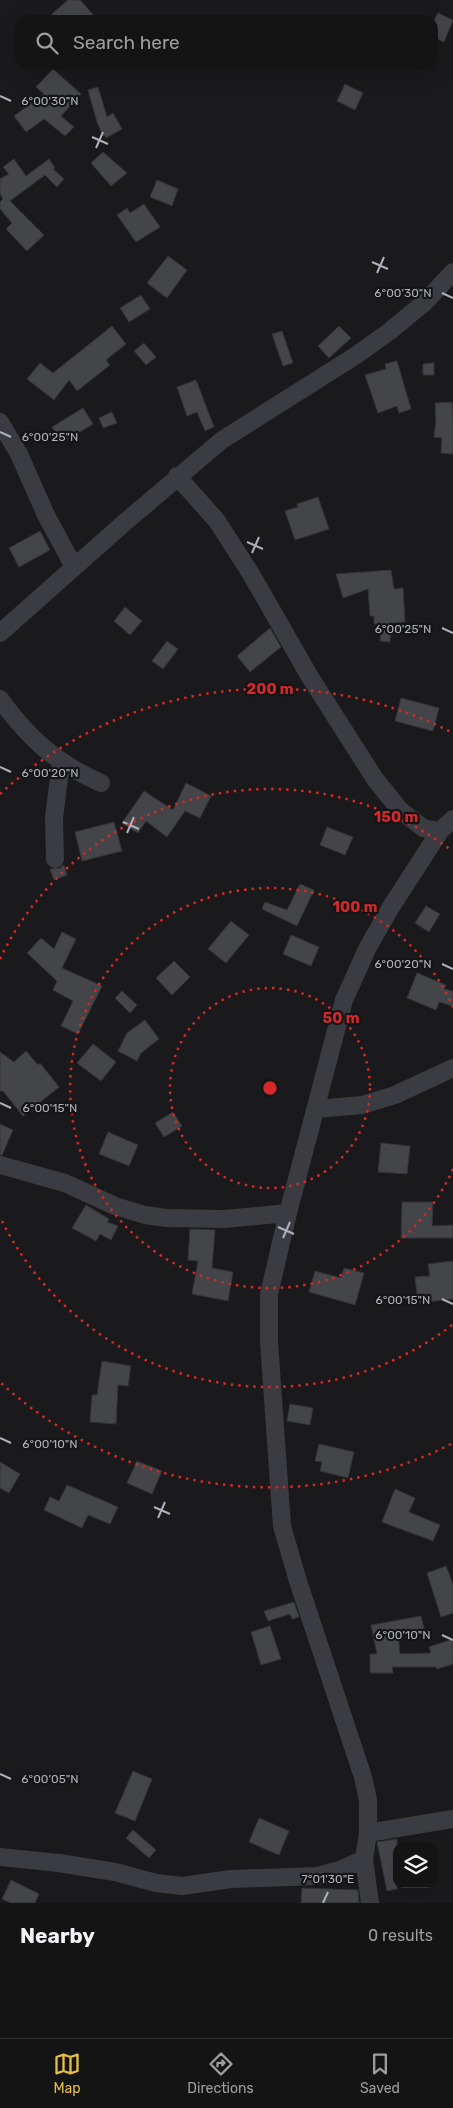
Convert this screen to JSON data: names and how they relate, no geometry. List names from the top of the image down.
{
  "page": {
    "search": "Search here",
    "heading": ["Nearby", "0 results"],
    "nav": ["Map", "Directions", "Saved"]
  },
  "coordinates": [
    "6°00'30\"N",
    "6°00'25\"N",
    "6°00'20\"N",
    "6°00'15\"N",
    "6°00'10\"N",
    "6°00'05\"N",
    "7°01'30\"E"
  ],
  "rings": [
    "200 m",
    "150 m",
    "100 m",
    "50 m"
  ]
}
